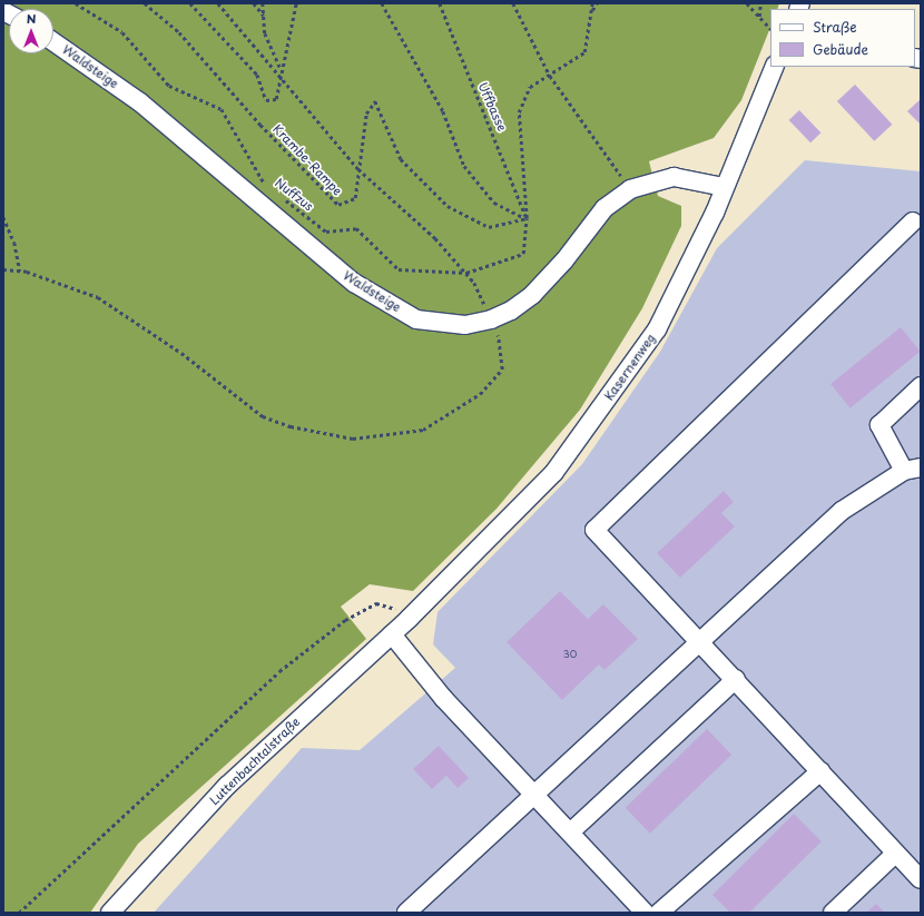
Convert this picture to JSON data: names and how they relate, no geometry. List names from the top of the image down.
{
  "streets": {
    "street": ["Waldsteige", "Kasernenweg", "Luttenbachtalstraße"],
    "path": ["Uffbasse", "Krambe-Rampe", "Nuffzus"]
  },
  "crossings": [
    ["Waldsteige", "Kasernenweg"],
    ["Uffbasse", "Krambe-Rampe"],
    ["Uffbasse", "Nuffzus"],
    ["Krambe-Rampe", "Nuffzus"],
    ["Kasernenweg", "Luttenbachtalstraße"]
  ],
  "house_numbers": ["30"],
  "legend": ["Straße", "Gebäude"],
  "north": "top"
}
